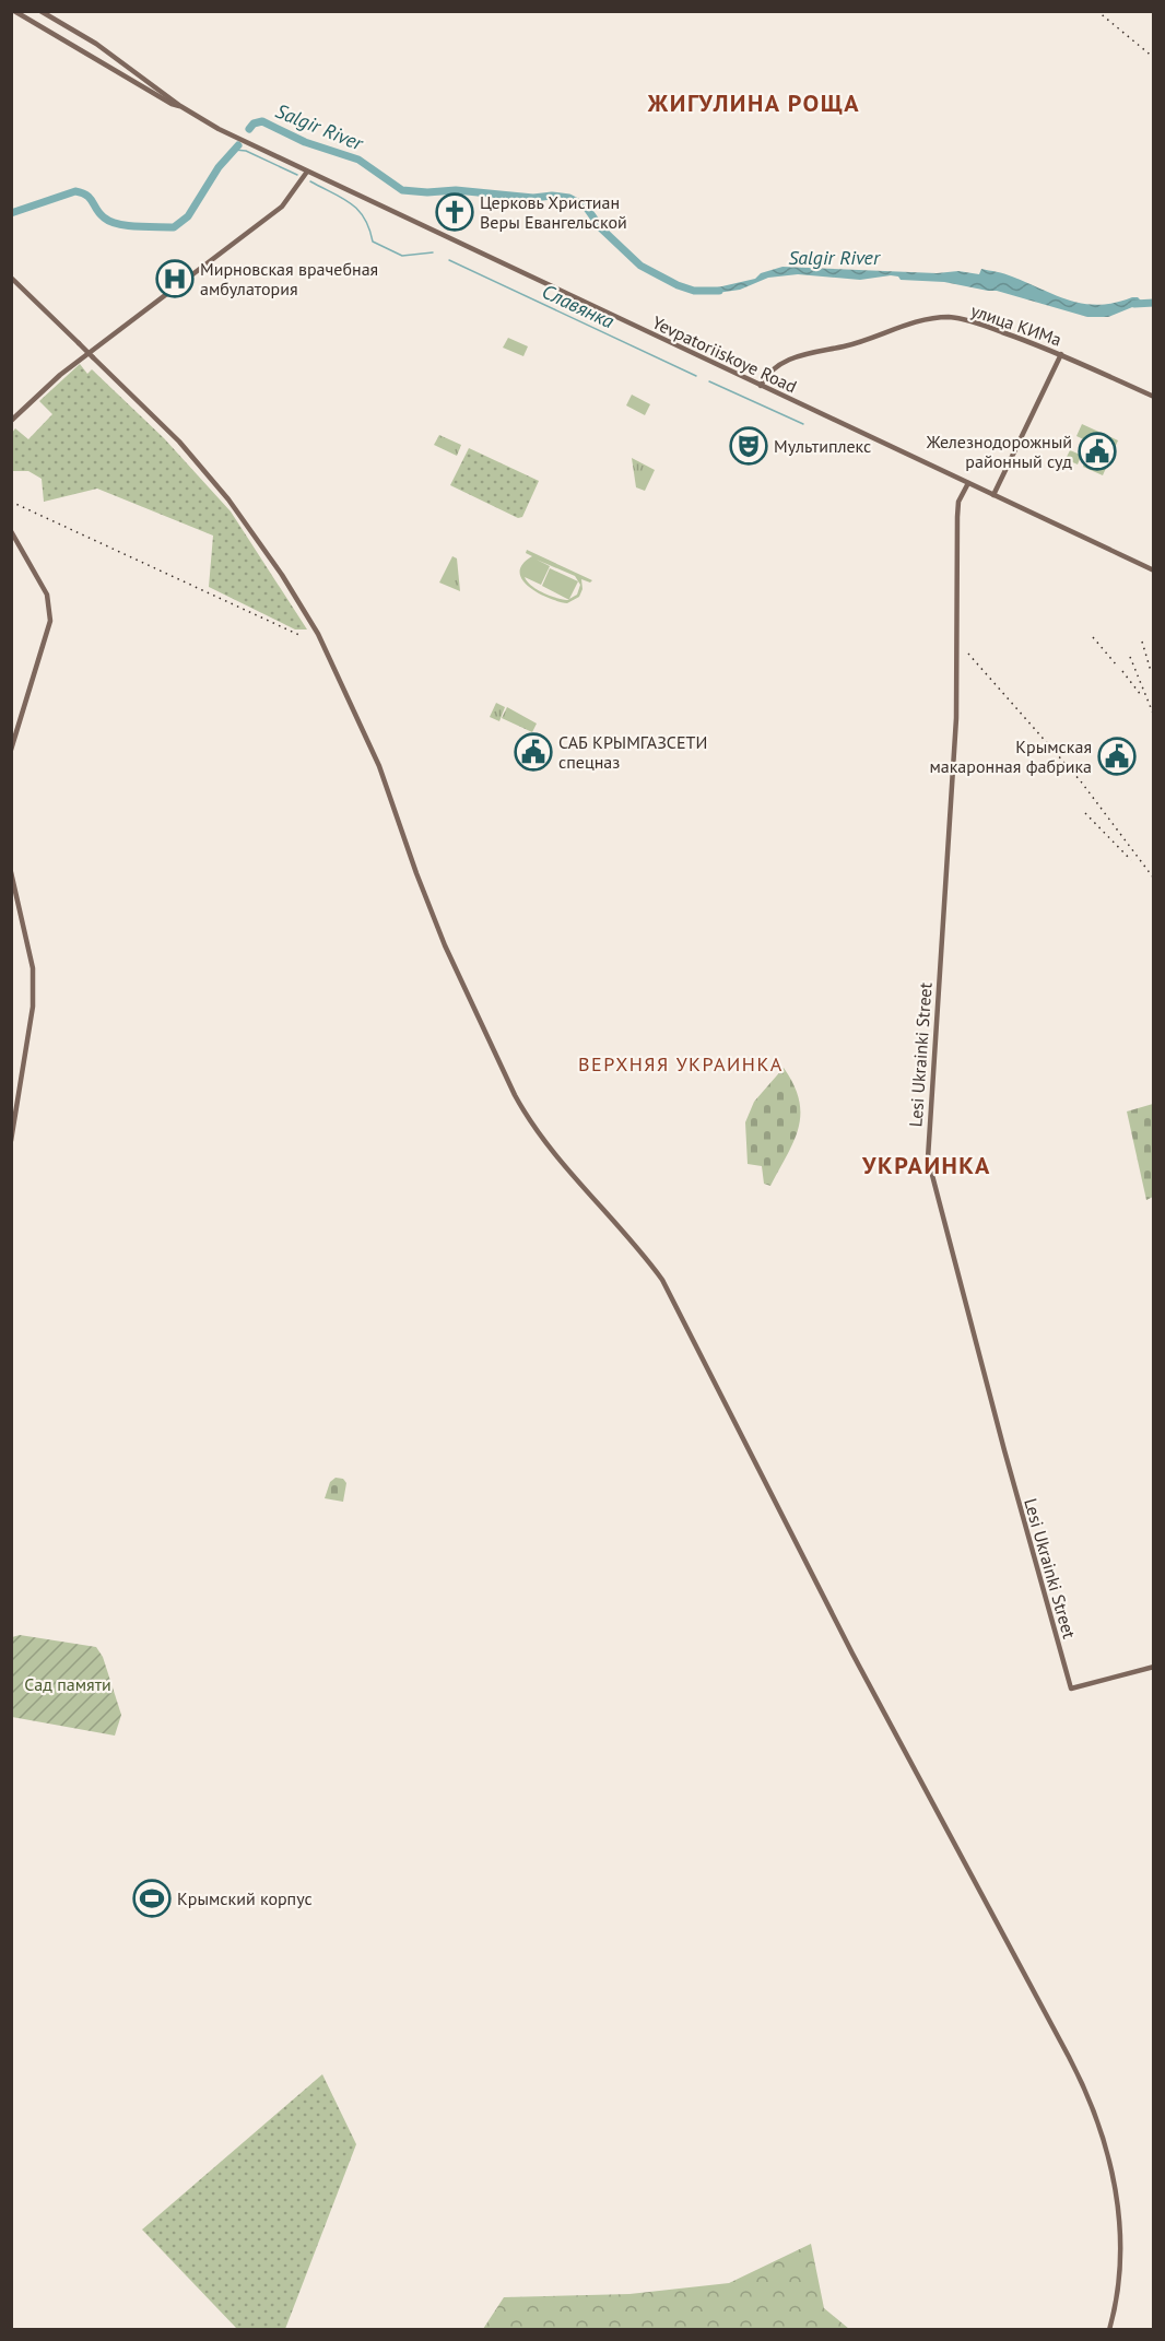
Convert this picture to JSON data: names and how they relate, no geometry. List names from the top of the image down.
{
  "streets": {
    "main road": ["улица КИМа", "Yevpatoriiskoye Road", "Lesi Ukrainki Street"]
  },
  "crossings": [
    ["улица КИМа", "Yevpatoriiskoye Road"],
    ["Yevpatoriiskoye Road", "Lesi Ukrainki Street"]
  ],
  "districts": ["ЖИГУЛИНА РОЩА", "ВЕРХНЯЯ УКРАИНКА", "УКРАИНКА"],
  "water": ["Salgir River", "Славянка"],
  "parks": ["Сад памяти"],
  "places": {
    "church": ["Церковь Христиан Веры Евангельской"],
    "hospital": ["Мирновская врачебная амбулатория"],
    "theatre": ["Мультиплекс"],
    "public building": ["Железнодорожный районный суд", "САБ КРЫМГАЗСЕТИ спецназ", "Крымская макаронная фабрика"],
    "sports": ["Крымский корпус"]
  }
}
